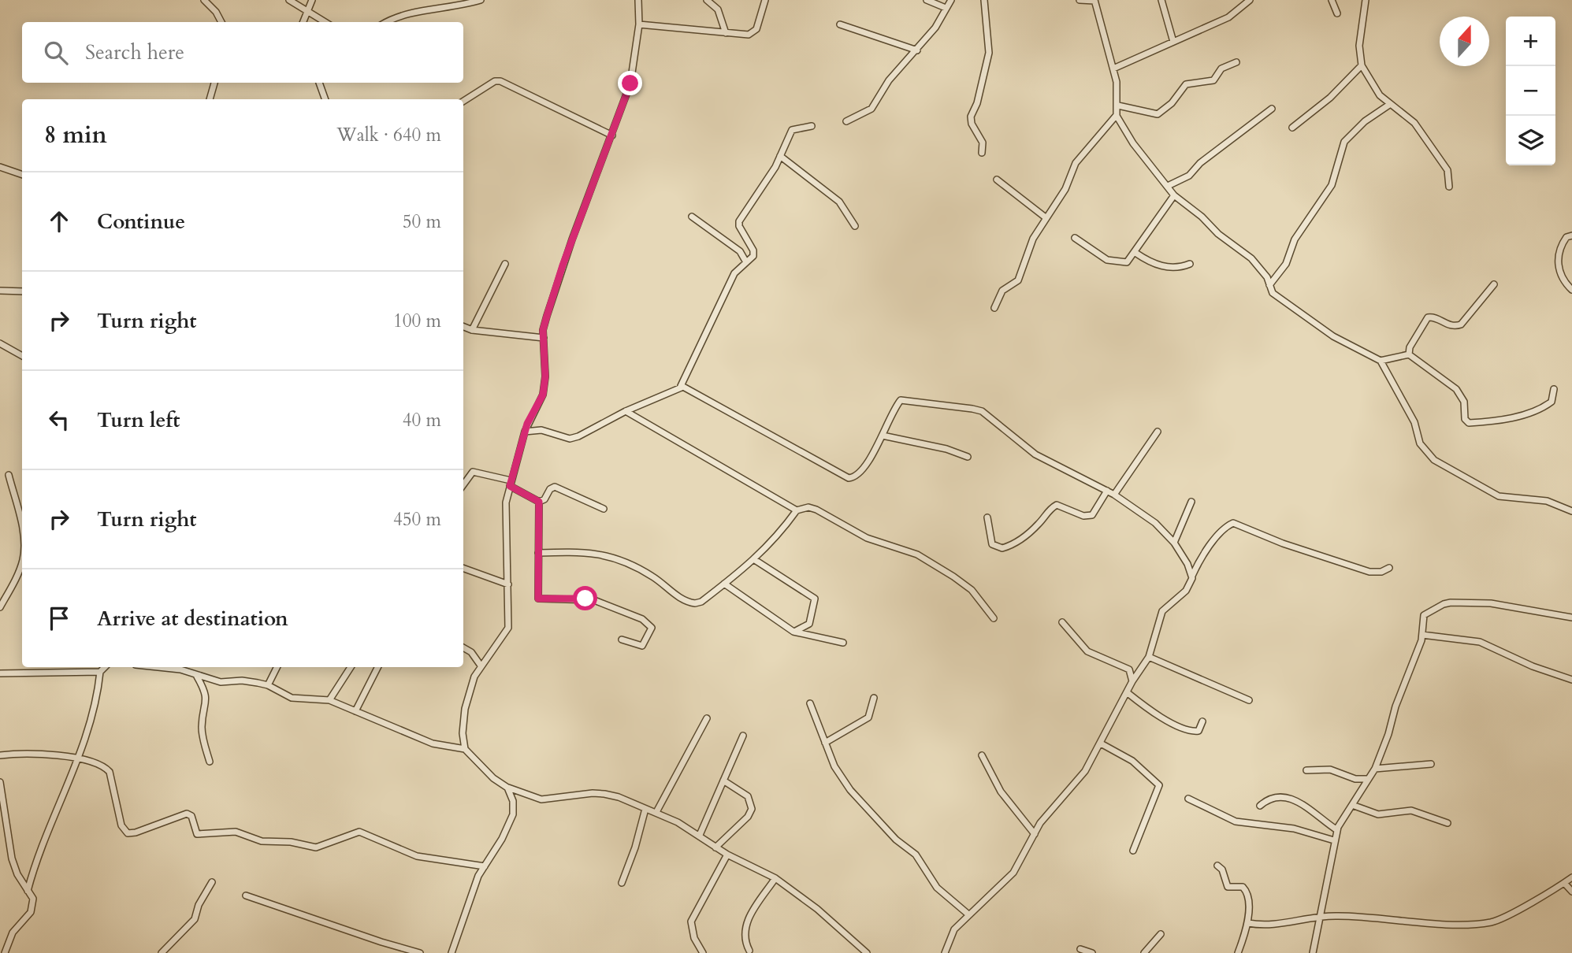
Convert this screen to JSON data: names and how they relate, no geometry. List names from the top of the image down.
{
  "north": "top",
  "page": {
    "map_buttons": ["+", "−"],
    "search": "Search here",
    "heading": ["8 min", "Walk · 640 m"],
    "list": [
      ["Continue", "50 m"],
      ["Turn right", "100 m"],
      ["Turn left", "40 m"],
      ["Turn right", "450 m"],
      "Arrive at destination"
    ]
  }
}
